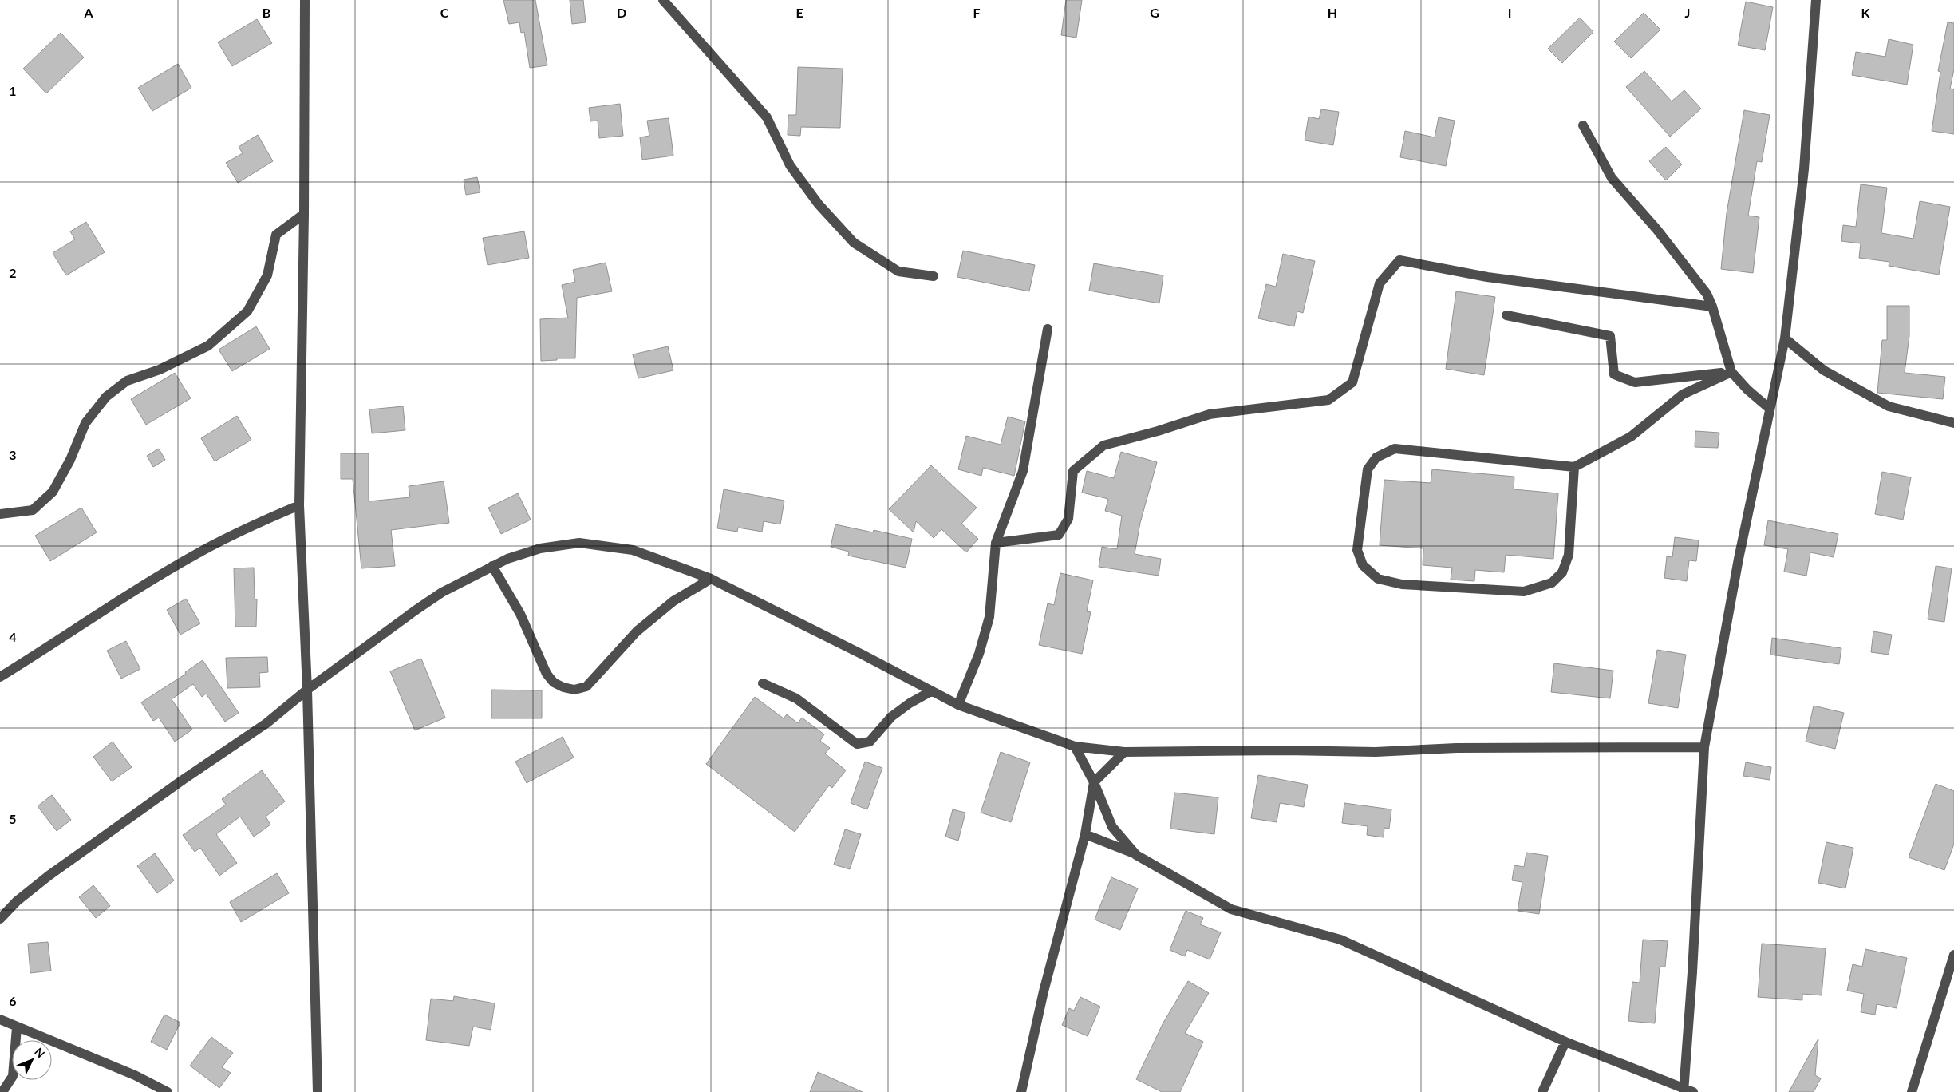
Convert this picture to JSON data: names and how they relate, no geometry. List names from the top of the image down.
{
  "north": "top right",
  "grid": {
    "columns": [
      "A",
      "B",
      "C",
      "D",
      "E",
      "F",
      "G",
      "H",
      "I",
      "J",
      "K"
    ],
    "rows": [
      "1",
      "2",
      "3",
      "4",
      "5",
      "6"
    ]
  }
}
